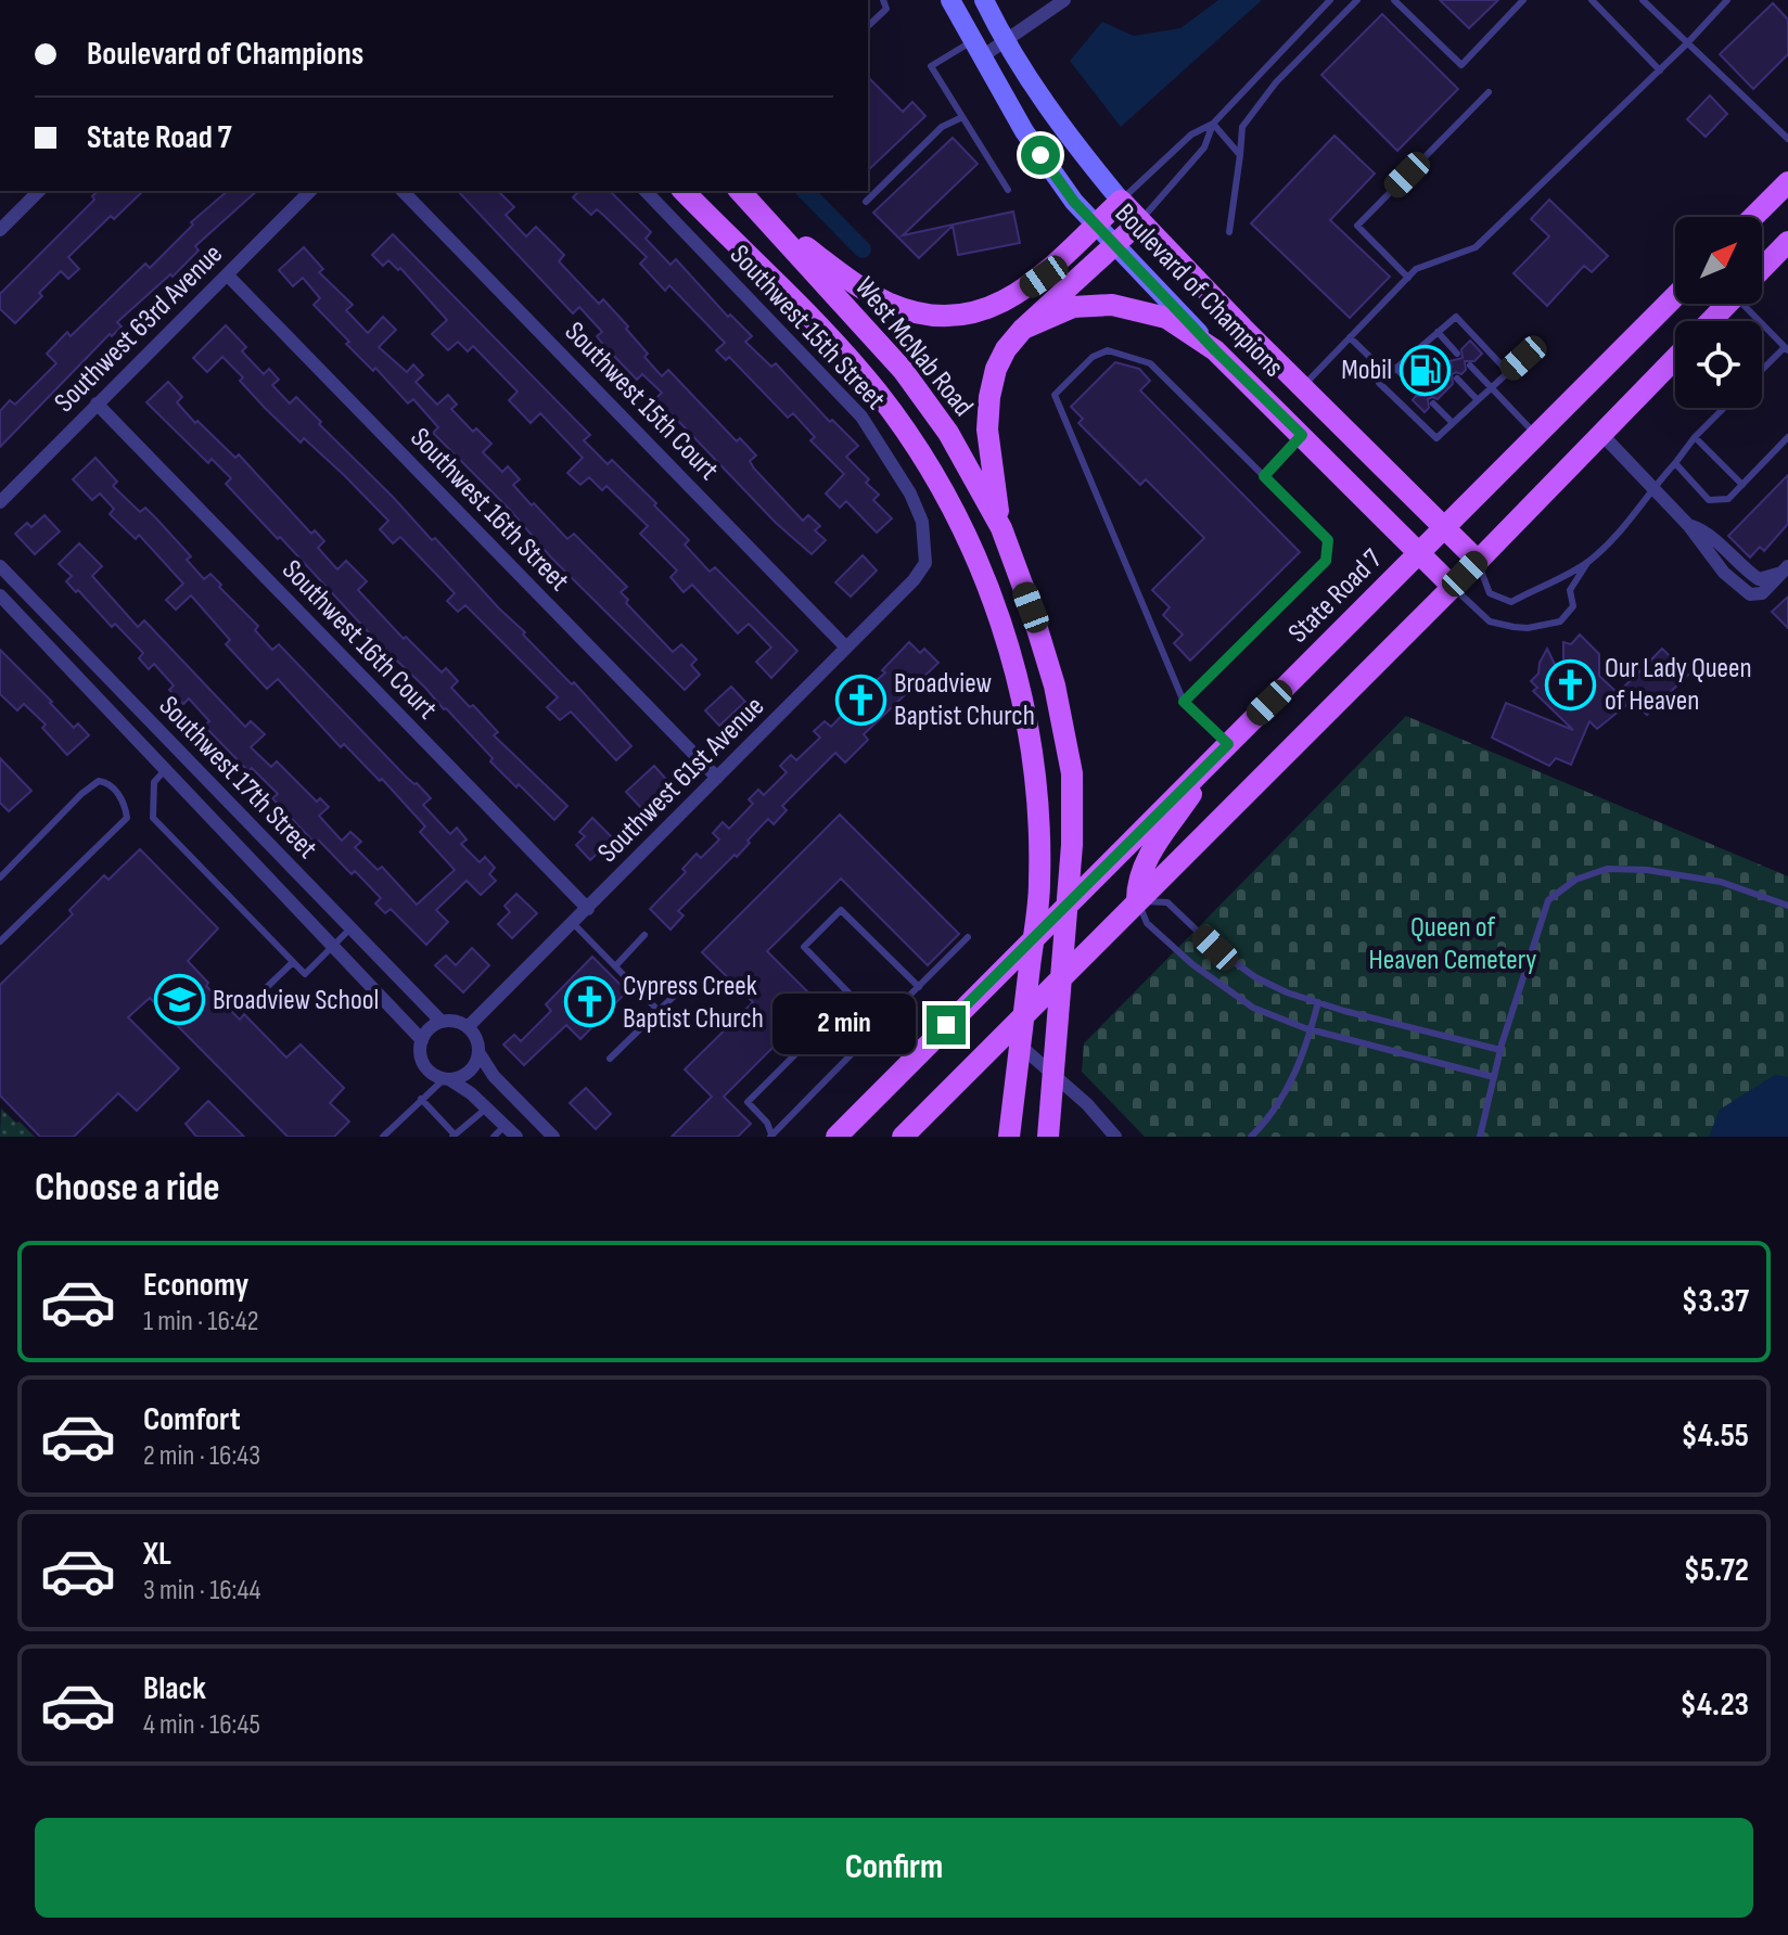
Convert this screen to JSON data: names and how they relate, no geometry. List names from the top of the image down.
{
  "streets": {
    "main road": ["Boulevard of Champions", "West McNab Road", "State Road 7"],
    "street": [
      "Southwest 15th Street",
      "Southwest 63rd Avenue",
      "Southwest 15th Court",
      "Southwest 16th Street",
      "Southwest 16th Court",
      "Southwest 17th Street",
      "Southwest 61st Avenue"
    ]
  },
  "crossings": [
    ["Boulevard of Champions", "State Road 7"],
    ["Southwest 15th Street", "Southwest 61st Avenue"],
    ["Southwest 63rd Avenue", "Southwest 16th Street"],
    ["Southwest 63rd Avenue", "Southwest 16th Court"],
    ["Southwest 15th Court", "Southwest 61st Avenue"],
    ["Southwest 16th Street", "Southwest 61st Avenue"],
    ["Southwest 16th Court", "Southwest 61st Avenue"],
    ["Southwest 17th Street", "Southwest 61st Avenue"]
  ],
  "parks": ["Queen of Heaven Cemetery"],
  "places": {
    "fuel station": ["Mobil"],
    "church": ["Our Lady Queen of Heaven", "Broadview Baptist Church", "Cypress Creek Baptist Church"],
    "school or university": ["Broadview School"]
  },
  "north": "top right",
  "page": {
    "banner": ["Boulevard of Champions", "State Road 7"],
    "bubble": "2 min",
    "heading": "Choose a ride",
    "list": [
      {
        "name": "Economy",
        "note": "1 min · 16:42",
        "value": "$3.37"
      },
      {
        "name": "Comfort",
        "note": "2 min · 16:43",
        "value": "$4.55"
      },
      {
        "name": "XL",
        "note": "3 min · 16:44",
        "value": "$5.72"
      },
      {
        "name": "Black",
        "note": "4 min · 16:45",
        "value": "$4.23"
      }
    ],
    "buttons": "Confirm"
  }
}
